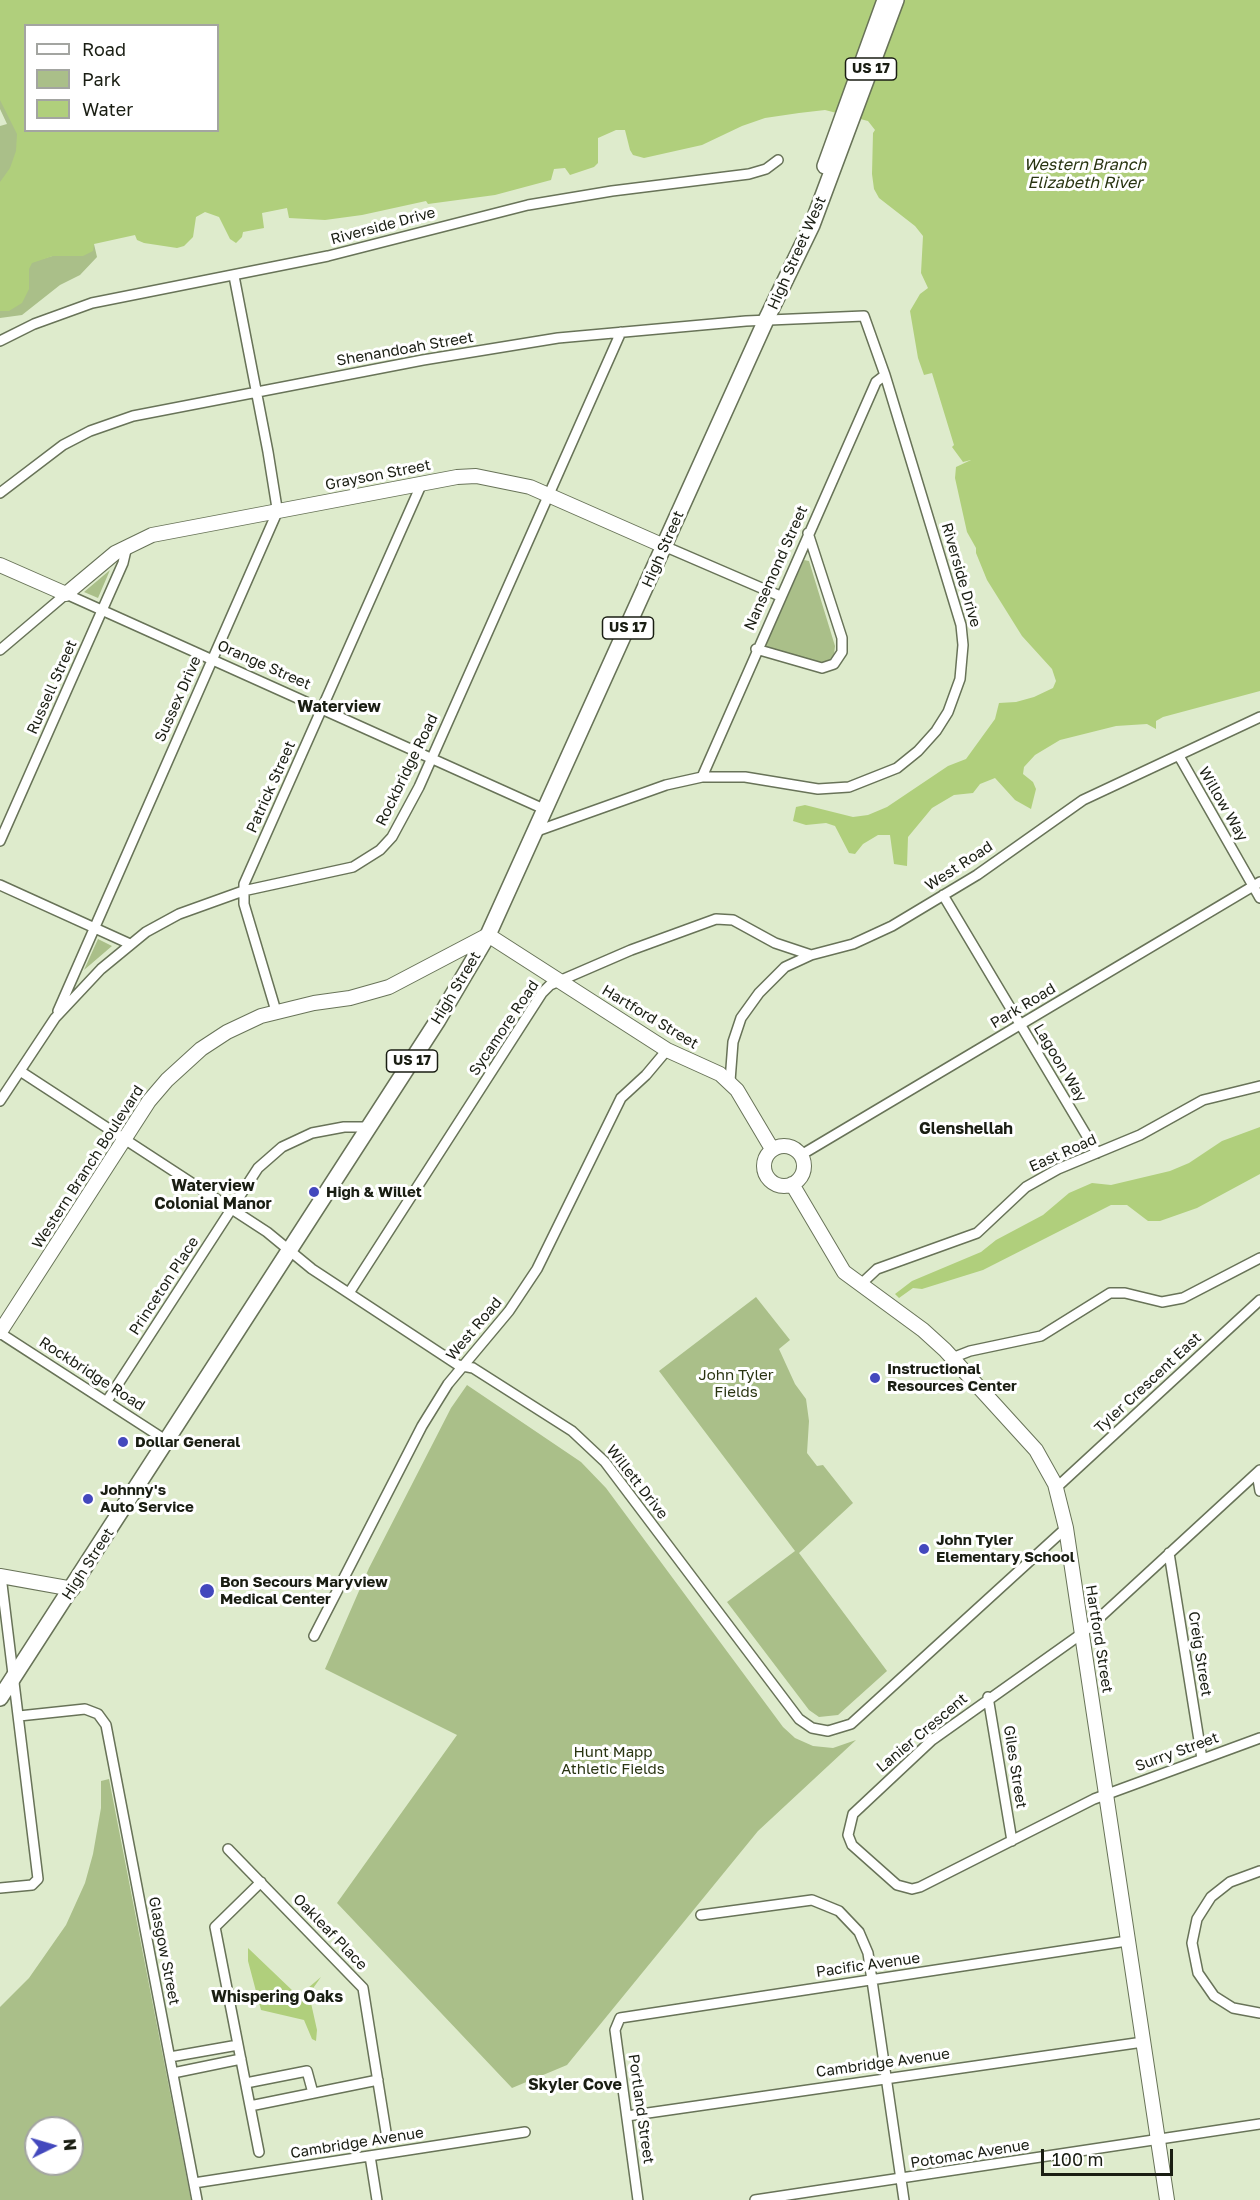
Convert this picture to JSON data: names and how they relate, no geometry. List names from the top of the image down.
{
  "streets": {
    "main road": ["US 17", "High Street West", "High Street"],
    "street": [
      "Riverside Drive",
      "Shenandoah Street",
      "Grayson Street",
      "Nansemond Street",
      "Orange Street",
      "Russell Street",
      "Sussex Drive",
      "Rockbridge Road",
      "Patrick Street",
      "Willow Way",
      "West Road",
      "Park Road",
      "Hartford Street",
      "Sycamore Road",
      "Lagoon Way",
      "East Road",
      "Western Branch Boulevard",
      "Princeton Place",
      "Tyler Crescent East",
      "Willett Drive",
      "Creig Street",
      "Lanier Crescent",
      "Surry Street",
      "Giles Street",
      "Oakleaf Place",
      "Glasgow Street",
      "Pacific Avenue",
      "Cambridge Avenue",
      "Portland Street",
      "Potomac Avenue"
    ]
  },
  "crossings": [
    ["Riverside Drive", "Shenandoah Street"],
    ["Riverside Drive", "High Street"],
    ["Riverside Drive", "Nansemond Street"],
    ["High Street West", "Shenandoah Street"],
    ["High Street West", "High Street"],
    ["Shenandoah Street", "High Street"],
    ["Shenandoah Street", "Rockbridge Road"],
    ["Grayson Street", "High Street"],
    ["Grayson Street", "Nansemond Street"],
    ["Grayson Street", "Orange Street"],
    ["Grayson Street", "Russell Street"],
    ["Grayson Street", "Sussex Drive"],
    ["Grayson Street", "Rockbridge Road"],
    ["Grayson Street", "Patrick Street"],
    ["High Street", "Orange Street"],
    ["High Street", "Rockbridge Road"],
    ["High Street", "Hartford Street"],
    ["High Street", "Western Branch Boulevard"],
    ["High Street", "Princeton Place"],
    ["High Street", "Willett Drive"],
    ["Orange Street", "Russell Street"],
    ["Orange Street", "Sussex Drive"],
    ["Orange Street", "Rockbridge Road"],
    ["Orange Street", "Patrick Street"],
    ["Sussex Drive", "Rockbridge Road"],
    ["Rockbridge Road", "Patrick Street"],
    ["Rockbridge Road", "Western Branch Boulevard"],
    ["Rockbridge Road", "Princeton Place"],
    ["Rockbridge Road", "Willett Drive"],
    ["Willow Way", "West Road"],
    ["Willow Way", "Park Road"],
    ["West Road", "Hartford Street"],
    ["West Road", "Sycamore Road"],
    ["West Road", "Lagoon Way"],
    ["West Road", "Willett Drive"],
    ["Park Road", "Hartford Street"],
    ["Park Road", "Lagoon Way"],
    ["Hartford Street", "Sycamore Road"],
    ["Hartford Street", "East Road"],
    ["Hartford Street", "Western Branch Boulevard"],
    ["Hartford Street", "Tyler Crescent East"],
    ["Hartford Street", "Willett Drive"],
    ["Hartford Street", "Lanier Crescent"],
    ["Hartford Street", "Surry Street"],
    ["Hartford Street", "Pacific Avenue"],
    ["Hartford Street", "Cambridge Avenue"],
    ["Hartford Street", "Potomac Avenue"],
    ["Sycamore Road", "Willett Drive"],
    ["Lagoon Way", "East Road"],
    ["Western Branch Boulevard", "Willett Drive"],
    ["Princeton Place", "Willett Drive"],
    ["Creig Street", "Lanier Crescent"],
    ["Creig Street", "Surry Street"],
    ["Lanier Crescent", "Surry Street"],
    ["Lanier Crescent", "Giles Street"],
    ["Glasgow Street", "Cambridge Avenue"],
    ["Pacific Avenue", "Portland Street"],
    ["Cambridge Avenue", "Portland Street"]
  ],
  "districts": [
    "Waterview",
    "Glenshellah",
    "Waterview Colonial Manor",
    "Whispering Oaks",
    "Skyler Cove"
  ],
  "water": ["Western Branch Elizabeth River"],
  "parks": ["John Tyler Fields", "Hunt Mapp Athletic Fields"],
  "places": [
    "High & Willet",
    "Instructional Resources Center",
    "Dollar General",
    "Johnny's Auto Service",
    "John Tyler Elementary School",
    "Bon Secours Maryview Medical Center"
  ],
  "legend": ["Road", "Park", "Water"],
  "scale_bar": "100 m",
  "north": "right"
}
